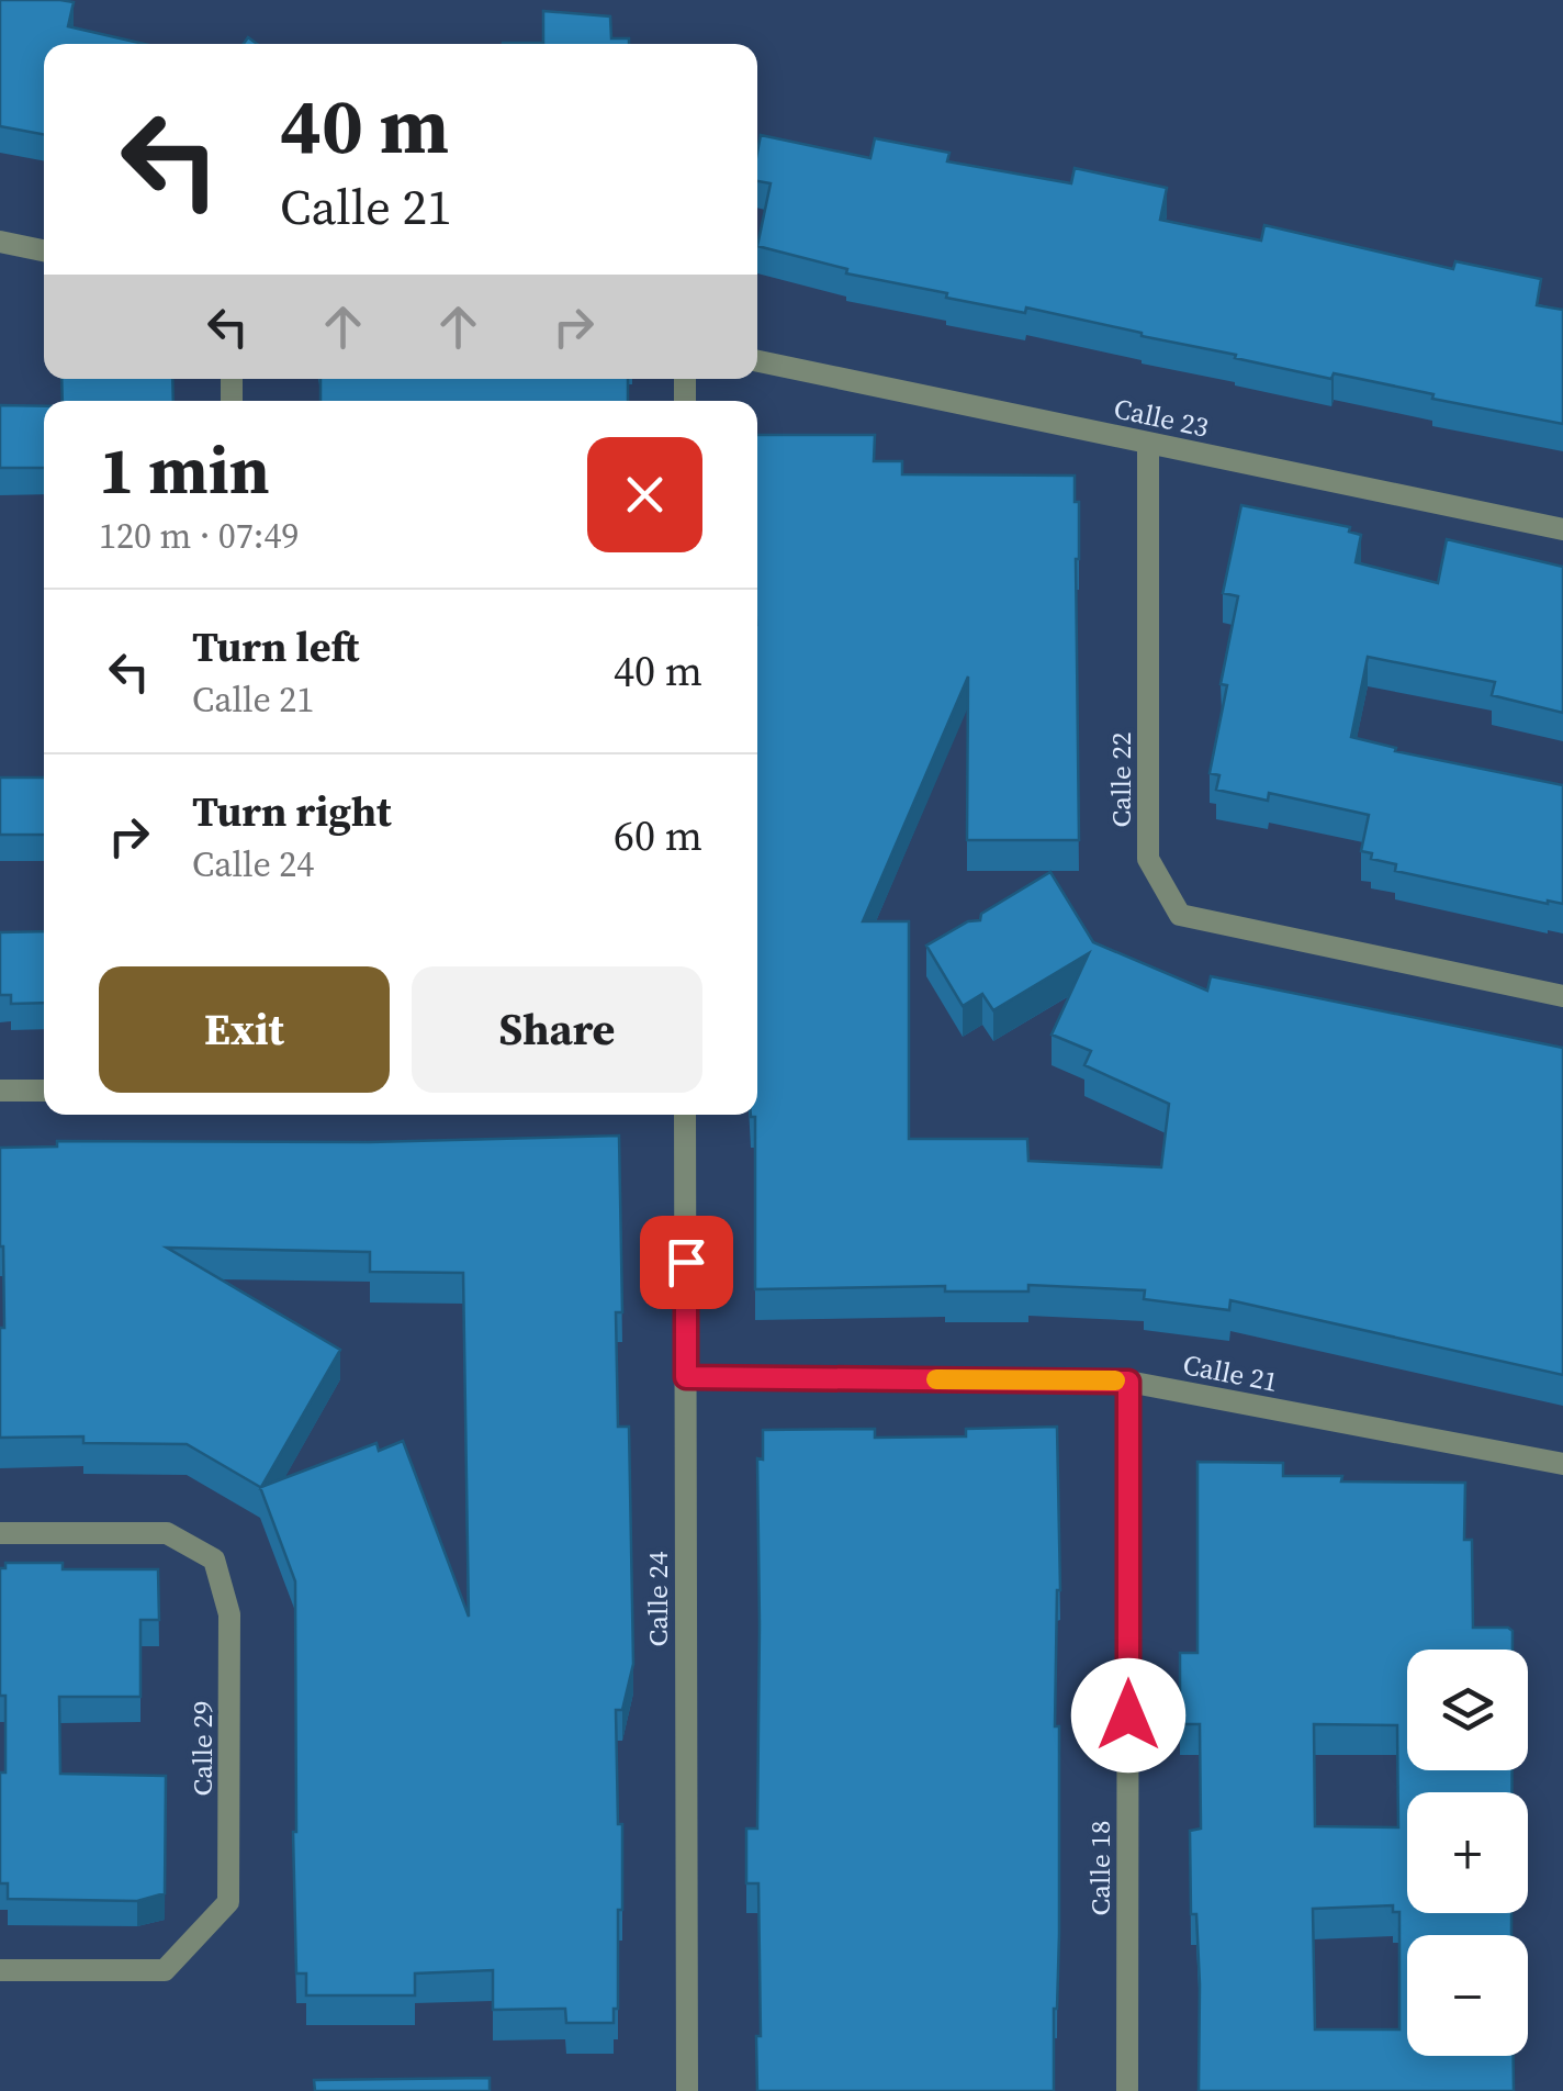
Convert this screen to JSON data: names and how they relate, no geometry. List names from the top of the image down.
{
  "streets": {
    "street": [
      "Calle 23",
      "Calle 22",
      "Calle 21",
      "Calle 24",
      "Calle 29",
      "Calle 18"
    ]
  },
  "crossings": [
    ["Calle 23", "Calle 22"],
    ["Calle 21", "Calle 24"],
    ["Calle 21", "Calle 18"]
  ],
  "page": {
    "turn": ["40 m", "Calle 21"],
    "heading": ["1 min", "120 m · 07:49"],
    "list": [
      {
        "name": "Turn left",
        "note": "Calle 21",
        "value": "40 m"
      },
      {
        "name": "Turn right",
        "note": "Calle 24",
        "value": "60 m"
      }
    ],
    "buttons": ["Exit", "Share"],
    "map_buttons": ["+", "−"]
  }
}
